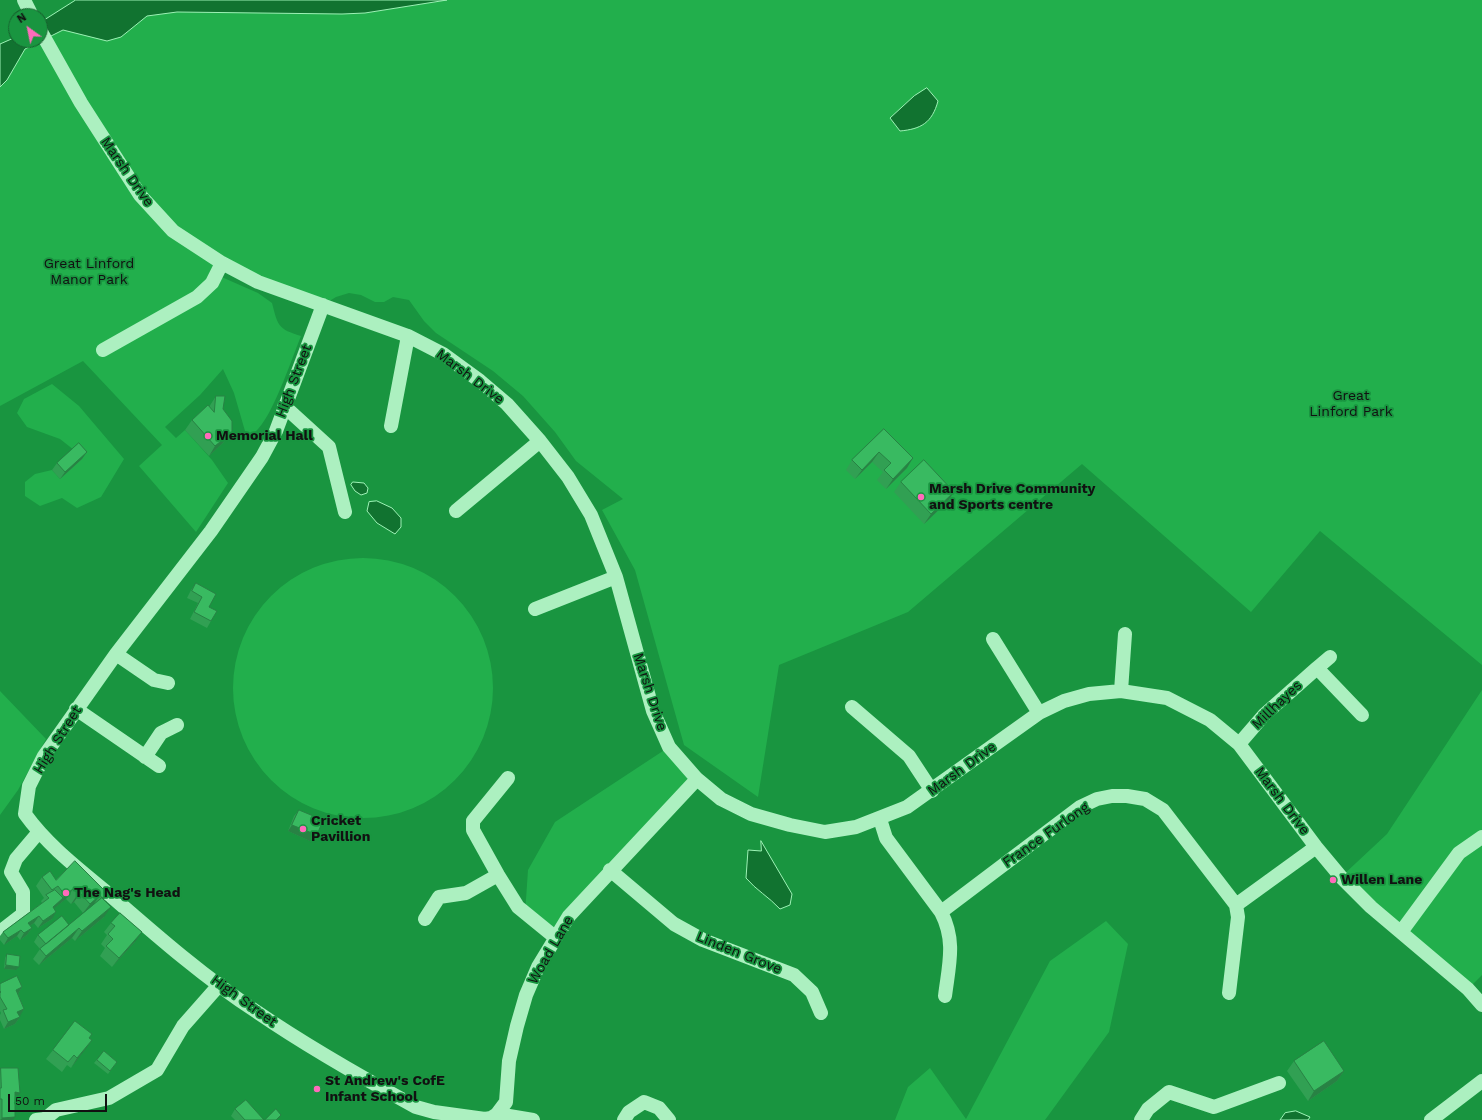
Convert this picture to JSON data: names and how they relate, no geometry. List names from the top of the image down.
{
  "streets": {
    "street": [
      "Marsh Drive",
      "High Street",
      "Millhayes",
      "France Furlong",
      "Woad Lane",
      "Linden Grove"
    ]
  },
  "crossings": [
    ["Marsh Drive", "High Street"],
    ["Marsh Drive", "Millhayes"],
    ["Marsh Drive", "Woad Lane"],
    ["High Street", "Woad Lane"],
    ["Woad Lane", "Linden Grove"]
  ],
  "parks": ["Great Linford Manor Park", "Great Linford Park"],
  "places": [
    "Memorial Hall",
    "Marsh Drive Community and Sports centre",
    "Cricket Pavillion",
    "Willen Lane",
    "The Nag's Head",
    "St Andrew's CofE Infant School"
  ],
  "scale_bar": "50 m",
  "north": "top left"
}
